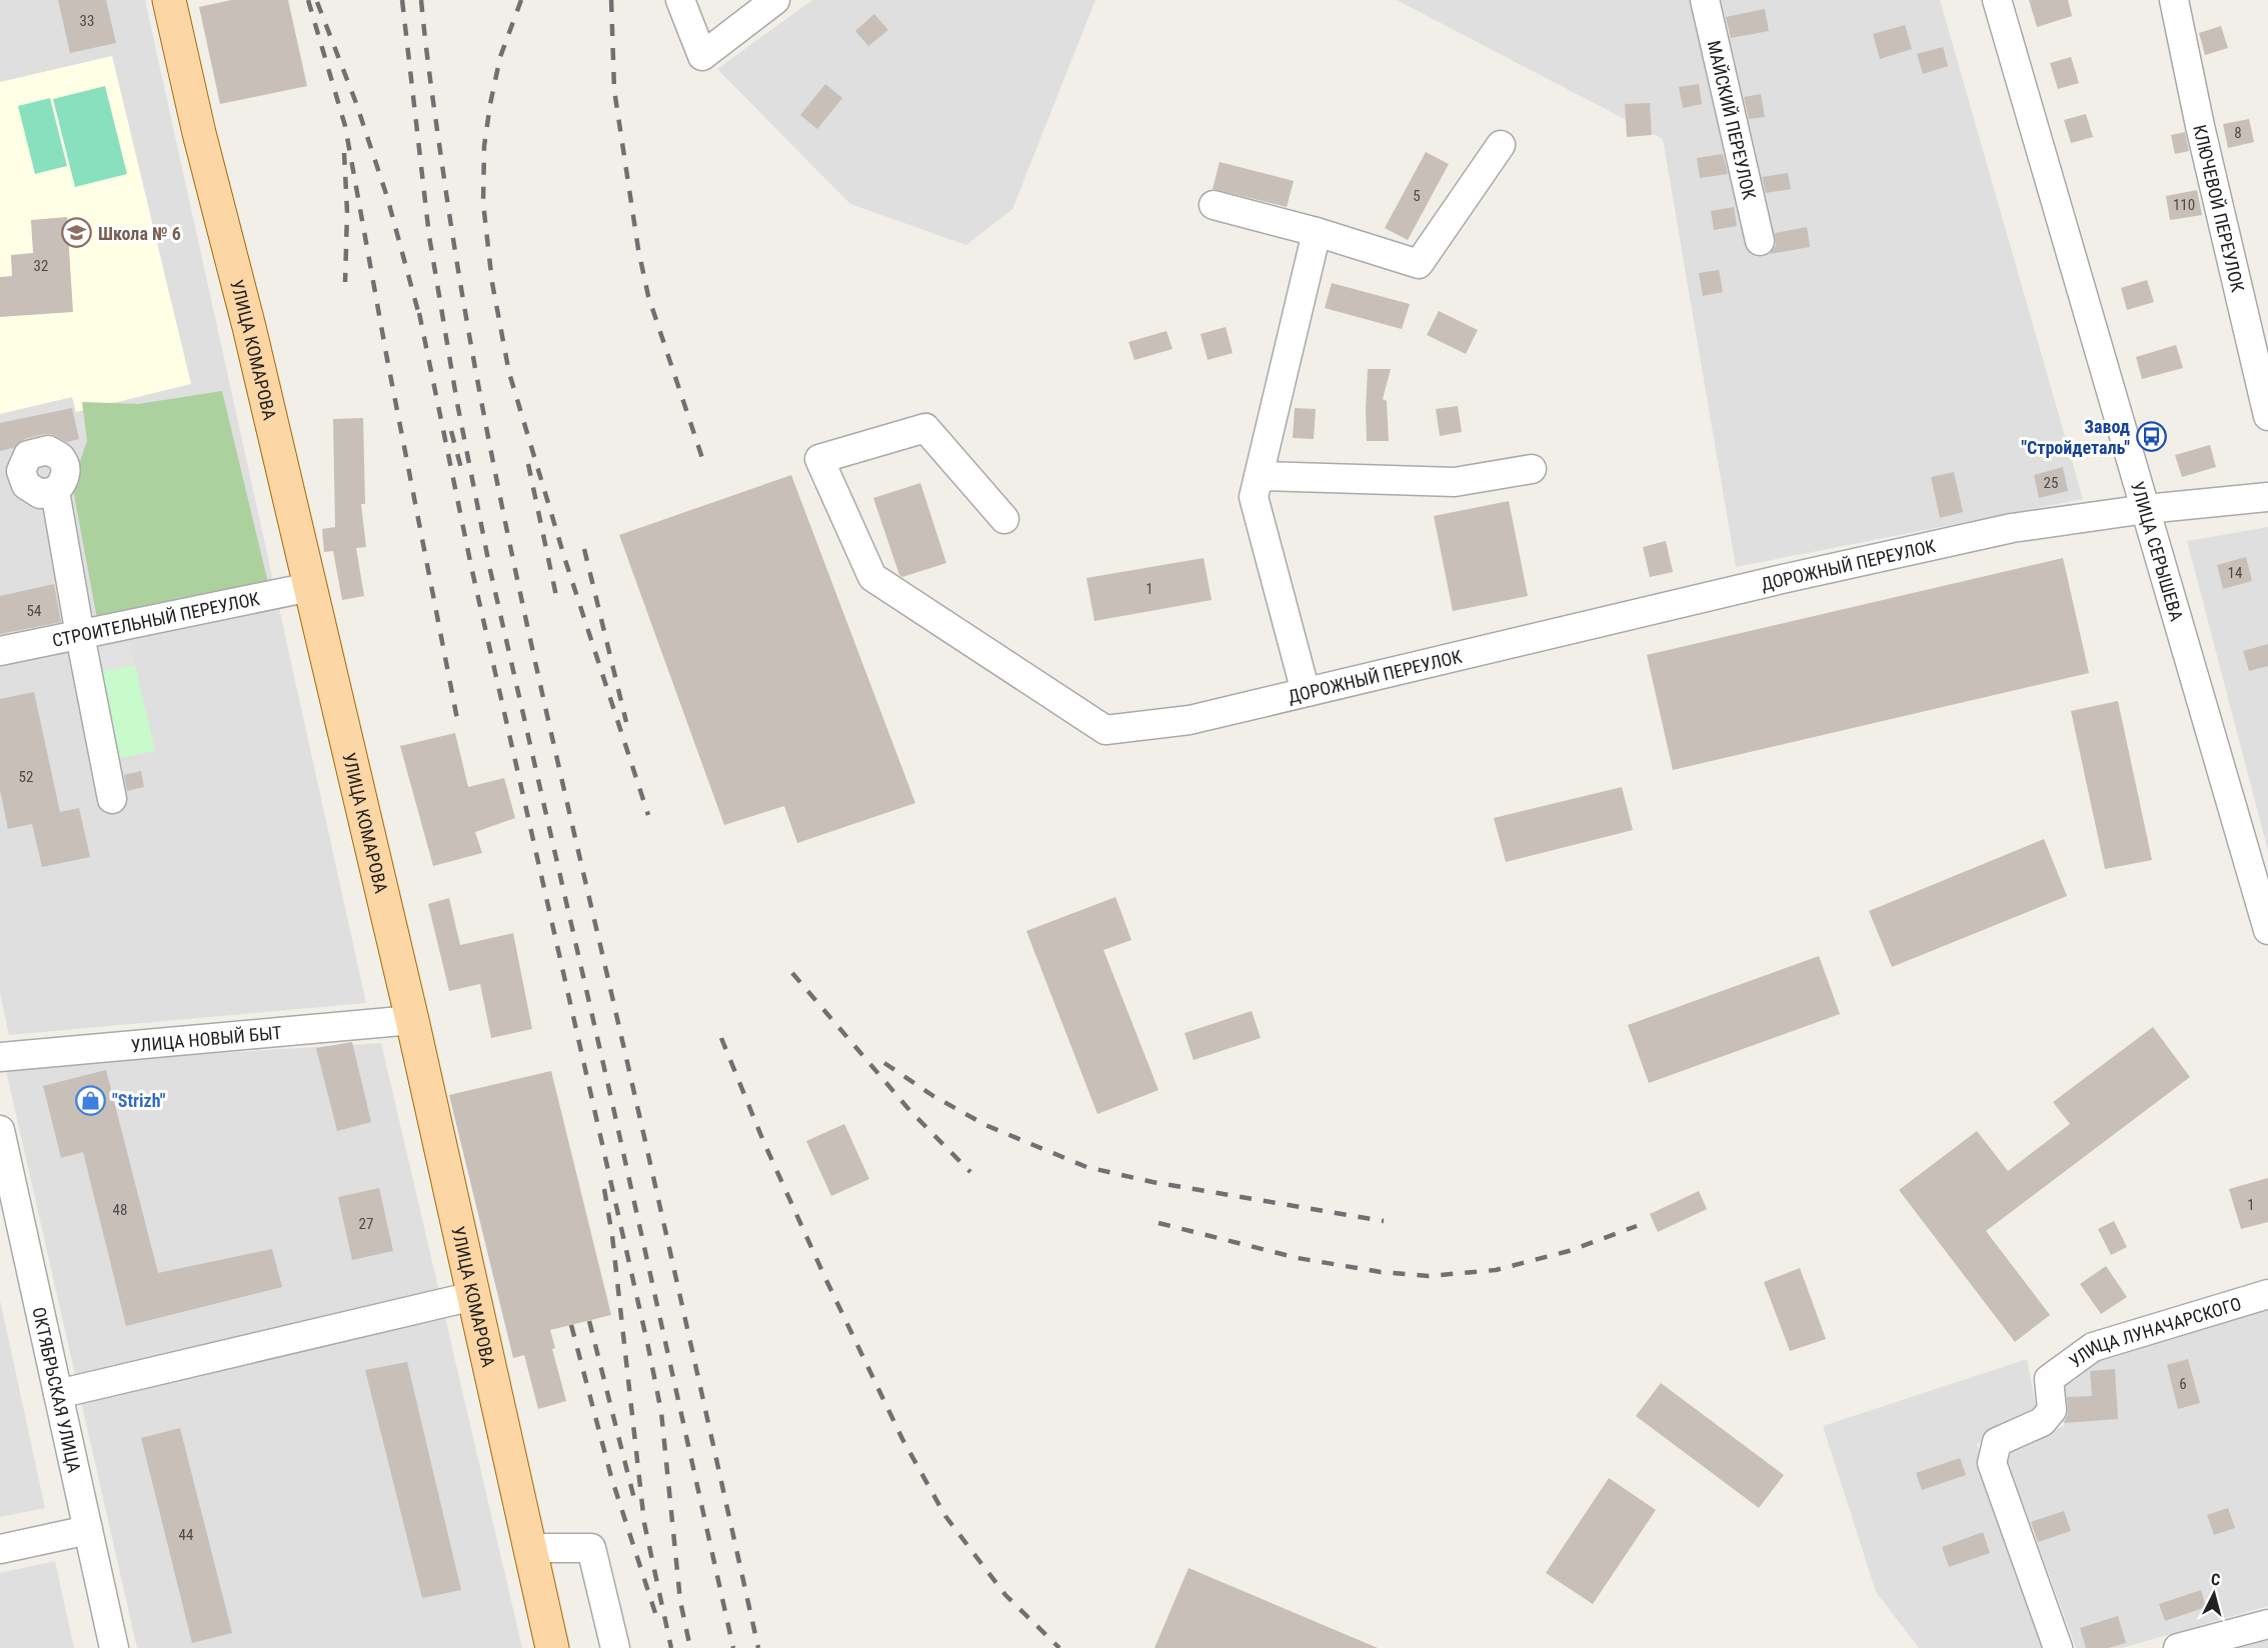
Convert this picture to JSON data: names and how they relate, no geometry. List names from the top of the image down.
{
  "streets": {
    "main road": ["УЛИЦА КОМАРОВА"],
    "street": [
      "МАЙСКИЙ ПЕРЕУЛОК",
      "КЛЮЧЕВОЙ ПЕРЕУЛОК",
      "УЛИЦА СЕРЫШЕВА",
      "ДОРОЖНЫЙ ПЕРЕУЛОК",
      "СТРОИТЕЛЬНЫЙ ПЕРЕУЛОК",
      "УЛИЦА НОВЫЙ БЫТ",
      "УЛИЦА ЛУНАЧАРСКОГО",
      "ОКТЯБРЬСКАЯ УЛИЦА"
    ]
  },
  "crossings": [
    ["УЛИЦА КОМАРОВА", "СТРОИТЕЛЬНЫЙ ПЕРЕУЛОК"],
    ["УЛИЦА КОМАРОВА", "УЛИЦА НОВЫЙ БЫТ"],
    ["УЛИЦА СЕРЫШЕВА", "ДОРОЖНЫЙ ПЕРЕУЛОК"]
  ],
  "places": {
    "school or university": ["Школа № 6"],
    "bus stop": ["Завод \"Стройдеталь\""],
    "shop": ["\"Strizh\""]
  },
  "house_numbers": [
    "33",
    "8",
    "5",
    "110",
    "32",
    "25",
    "14",
    "1",
    "54",
    "52",
    "1",
    "48",
    "27",
    "6",
    "44"
  ],
  "north": "top"
}
